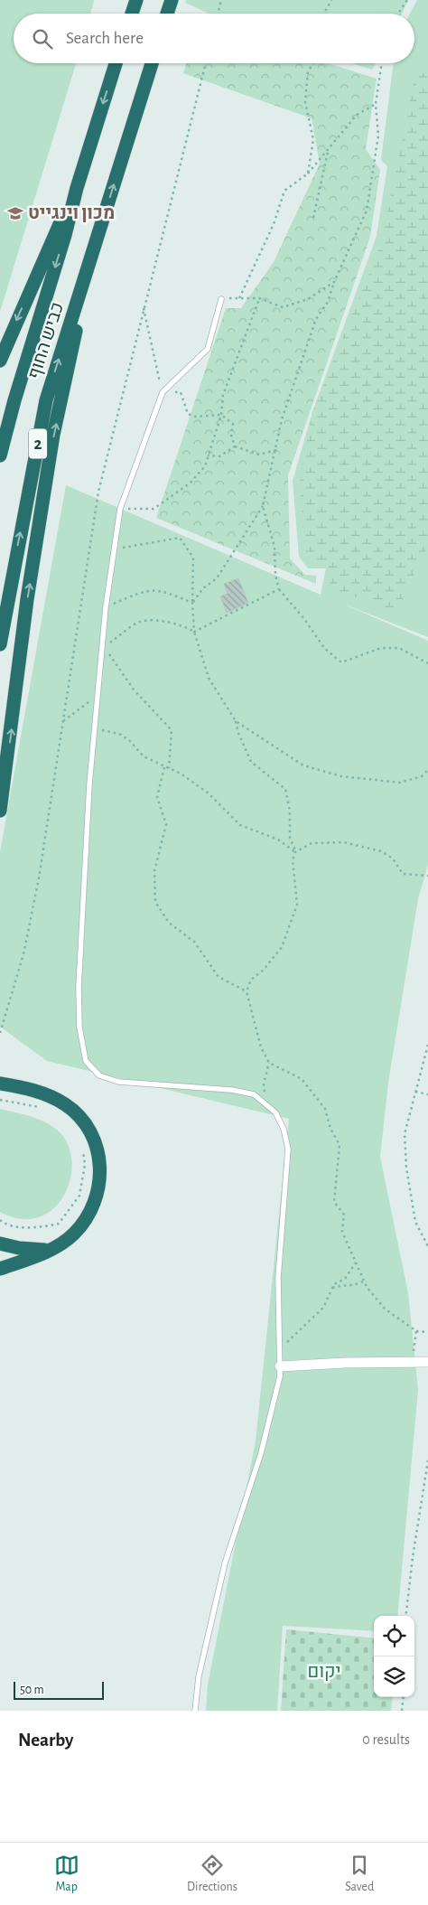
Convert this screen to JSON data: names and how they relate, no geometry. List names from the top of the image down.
{
  "streets": {
    "highway": ["כביש החוף", "2"]
  },
  "parks": ["יקום"],
  "places": {
    "school or university": ["מכון וינגייט"]
  },
  "scale_bar": "50 m",
  "page": {
    "search": "Search here",
    "scale": "50 m",
    "heading": ["Nearby", "0 results"],
    "nav": ["Map", "Directions", "Saved"]
  }
}
